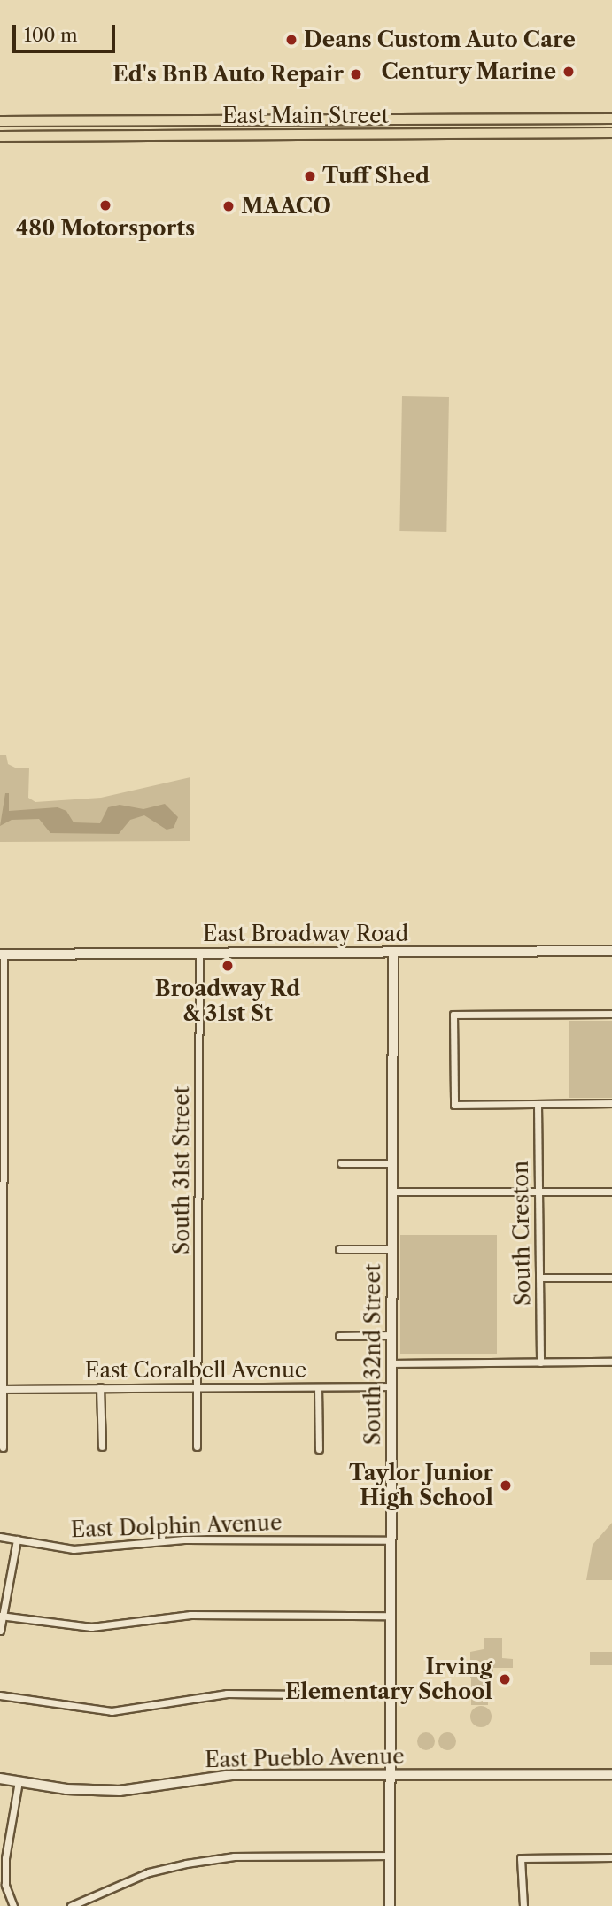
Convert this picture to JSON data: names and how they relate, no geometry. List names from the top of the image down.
{
  "streets": {
    "main road": ["East Main Street"],
    "street": [
      "East Broadway Road",
      "South 31st Street",
      "South Creston",
      "South 32nd Street",
      "East Coralbell Avenue",
      "East Dolphin Avenue",
      "East Pueblo Avenue"
    ]
  },
  "crossings": [
    ["East Broadway Road", "South 31st Street"],
    ["East Broadway Road", "South 32nd Street"],
    ["South 31st Street", "East Coralbell Avenue"],
    ["South 32nd Street", "East Coralbell Avenue"],
    ["South 32nd Street", "East Dolphin Avenue"],
    ["South 32nd Street", "East Pueblo Avenue"]
  ],
  "places": [
    "Deans Custom Auto Care",
    "Century Marine",
    "Ed's BnB Auto Repair",
    "Tuff Shed",
    "480 Motorsports",
    "MAACO",
    "Broadway Rd & 31st St",
    "Taylor Junior High School",
    "Irving Elementary School"
  ],
  "scale_bar": "100 m"
}
